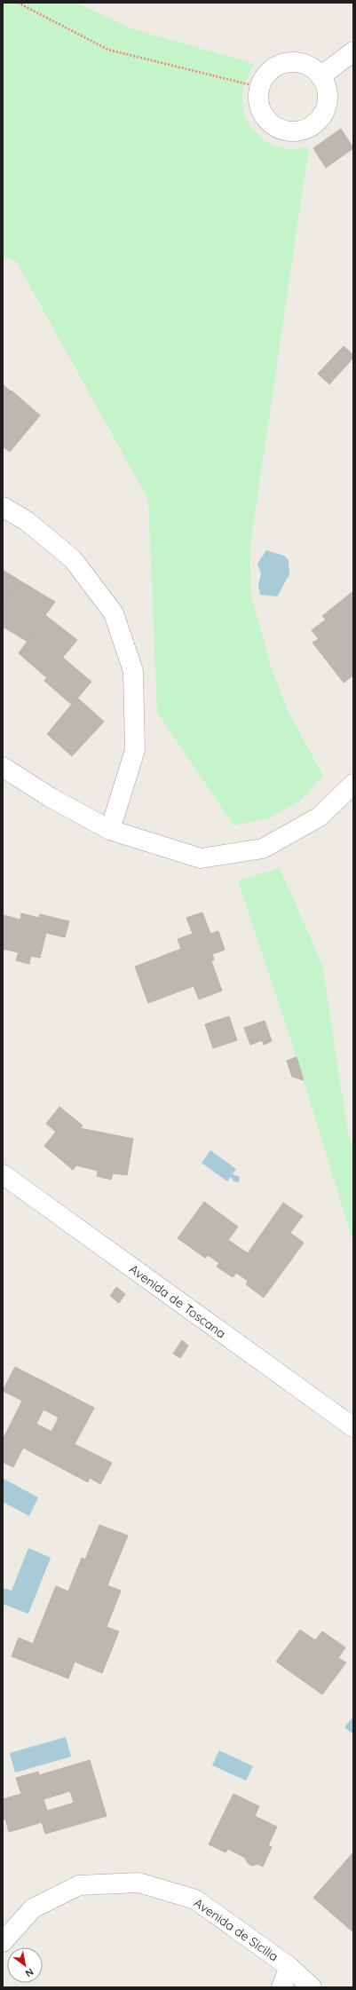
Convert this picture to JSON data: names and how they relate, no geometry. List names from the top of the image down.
{
  "streets": {
    "street": ["Avenida de Toscana", "Avenida de Sicilia"]
  },
  "north": "bottom right"
}
